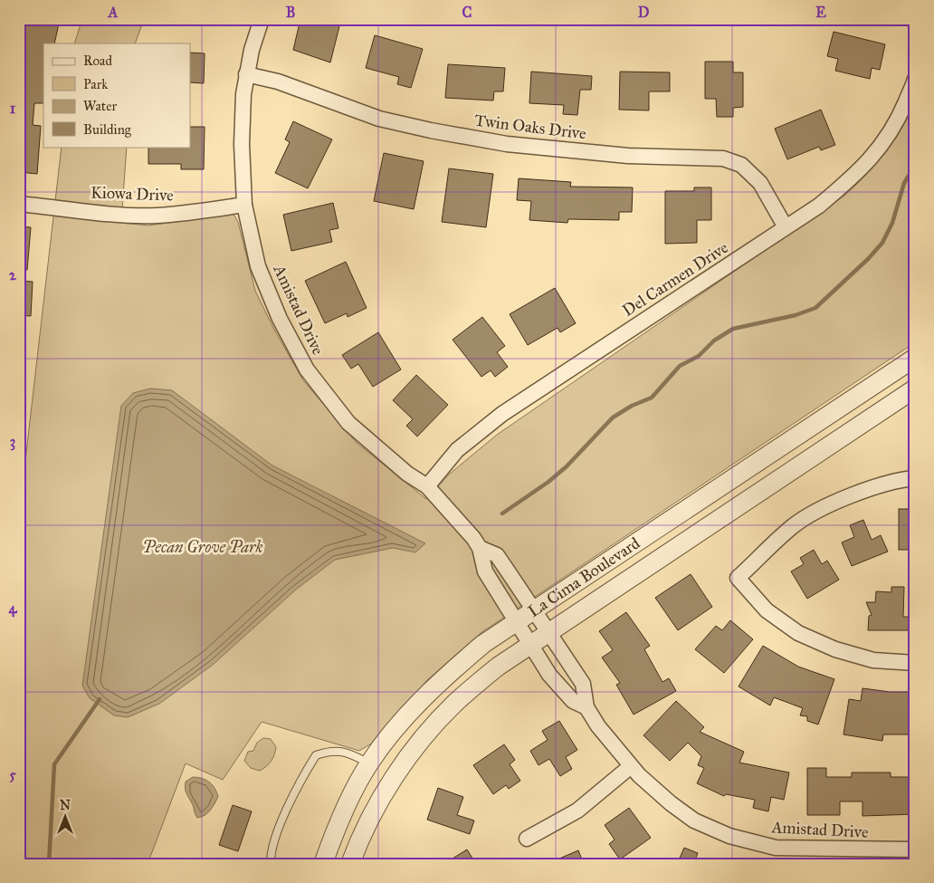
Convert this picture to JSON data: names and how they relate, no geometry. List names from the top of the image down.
{
  "streets": {
    "street": [
      "Twin Oaks Drive",
      "Kiowa Drive",
      "Del Carmen Drive",
      "Amistad Drive",
      "La Cima Boulevard"
    ]
  },
  "crossings": [
    ["Twin Oaks Drive", "Del Carmen Drive"],
    ["Twin Oaks Drive", "Amistad Drive"],
    ["Kiowa Drive", "Amistad Drive"],
    ["Del Carmen Drive", "Amistad Drive"],
    ["Amistad Drive", "La Cima Boulevard"]
  ],
  "parks": ["Pecan Grove Park"],
  "legend": [
    "Road",
    "Park",
    "Water",
    "Building"
  ],
  "north": "top",
  "grid": {
    "columns": [
      "A",
      "B",
      "C",
      "D",
      "E"
    ],
    "rows": [
      "1",
      "2",
      "3",
      "4",
      "5"
    ]
  }
}
